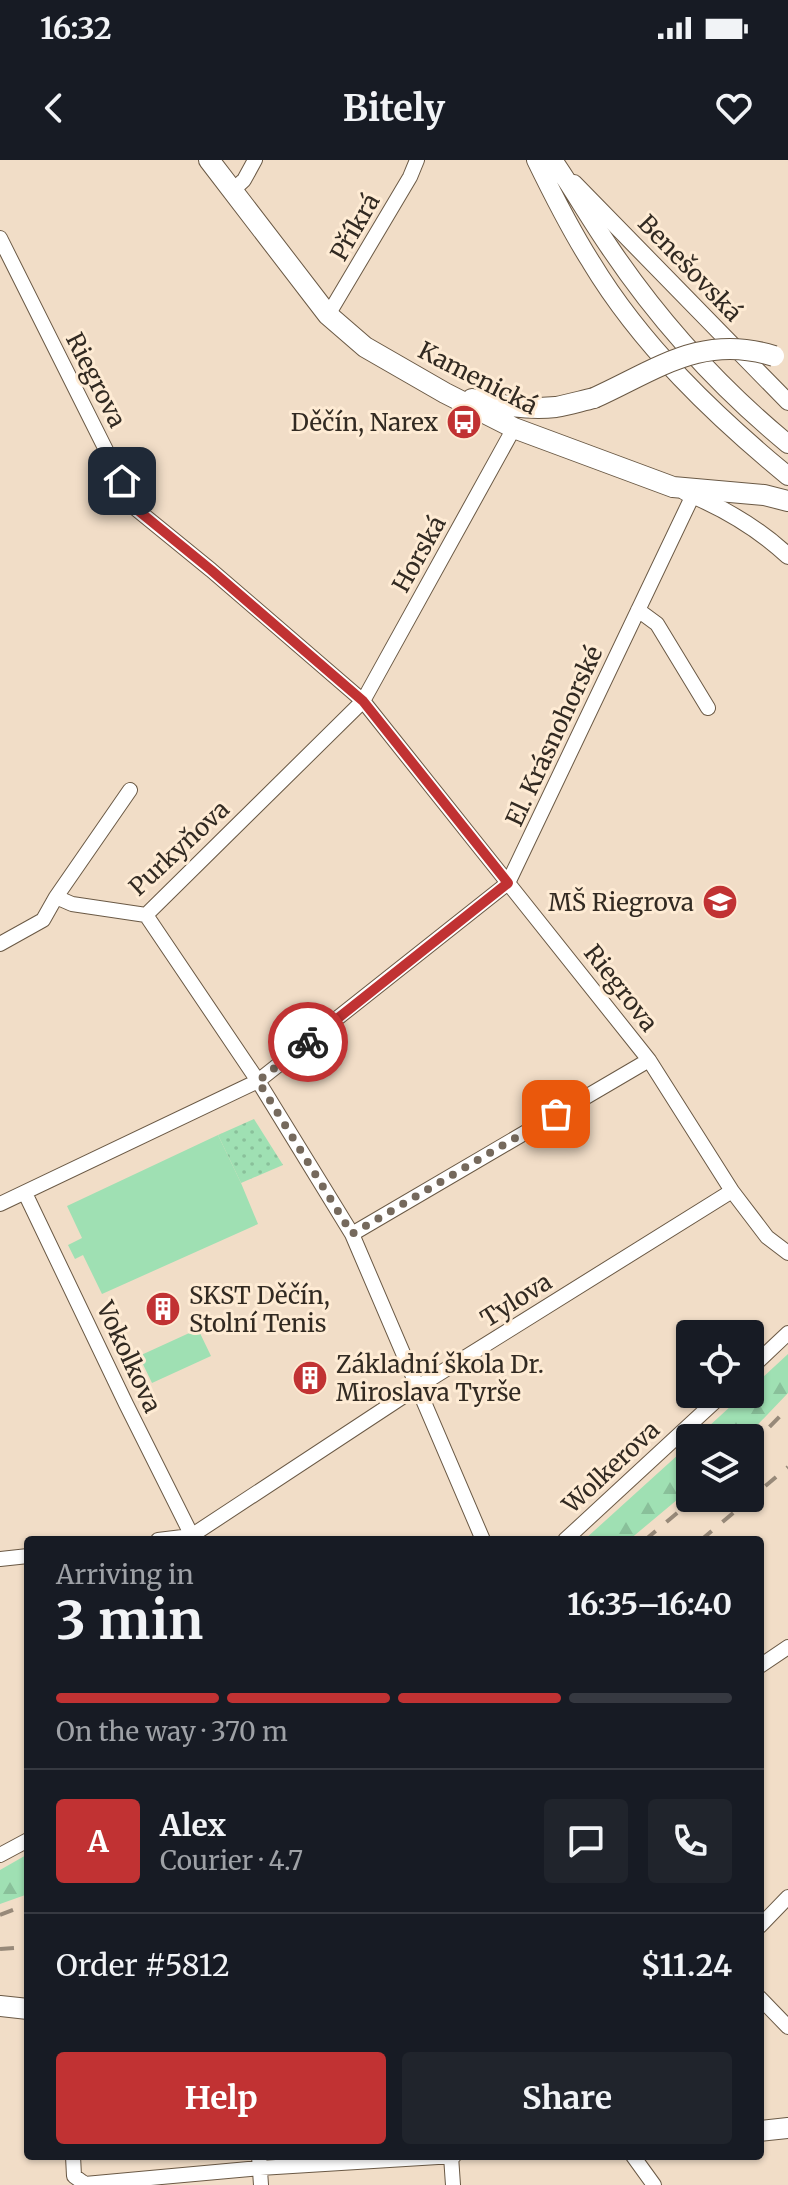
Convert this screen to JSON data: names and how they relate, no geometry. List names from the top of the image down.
{
  "streets": {
    "main road": ["Benešovská", "Kamenická"],
    "street": [
      "Příkrá",
      "Riegrova",
      "Horská",
      "El. Krásnohorské",
      "Purkyňova",
      "Tylova",
      "Vokolkova",
      "Wolkerova"
    ]
  },
  "crossings": [
    ["Příkrá", "Kamenická"],
    ["Kamenická", "Horská"],
    ["Kamenická", "El. Krásnohorské"],
    ["Riegrova", "Horská"],
    ["Riegrova", "El. Krásnohorské"],
    ["Riegrova", "Purkyňova"],
    ["Riegrova", "Tylova"],
    ["Horská", "Purkyňova"],
    ["El. Krásnohorské", "Vokolkova"]
  ],
  "places": {
    "bus stop": ["Děčín, Narex"],
    "school or university": ["MŠ Riegrova"],
    "building": ["SKST Děčín, Stolní Tenis", "Základní škola Dr. Miroslava Tyrše"]
  },
  "page": {
    "status": "16:32",
    "header": "Bitely",
    "heading": ["3 min", "Arriving in", "16:35–16:40"],
    "panel": [
      "Alex",
      "Courier · 4.7",
      "Order #5812",
      "$11.24"
    ],
    "bar": "On the way · 370 m",
    "round": "A",
    "buttons": ["Help", "Share"]
  }
}
